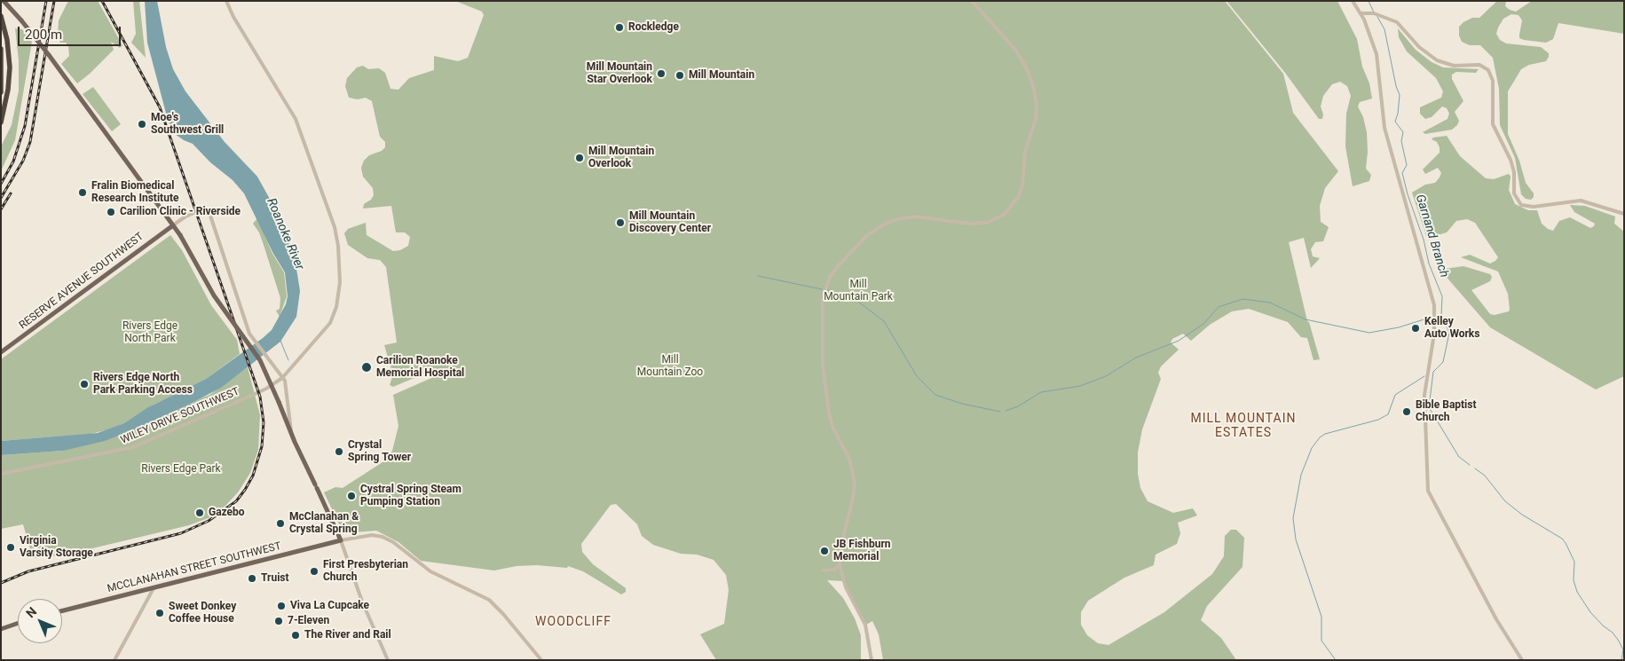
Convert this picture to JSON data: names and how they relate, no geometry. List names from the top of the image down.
{
  "streets": {
    "main road": ["RESERVE AVENUE SOUTHWEST", "MCCLANAHAN STREET SOUTHWEST"],
    "street": ["WILEY DRIVE SOUTHWEST"]
  },
  "districts": ["MILL MOUNTAIN ESTATES", "WOODCLIFF"],
  "water": ["Roanoke River", "Garnand Branch"],
  "parks": [
    "Mill Mountain Park",
    "Rivers Edge North Park",
    "Mill Mountain Zoo",
    "Rivers Edge Park"
  ],
  "places": [
    "Rockledge",
    "Mill Mountain Star Overlook",
    "Mill Mountain",
    "Moe's Southwest Grill",
    "Mill Mountain Overlook",
    "Fralin Biomedical Research Institute",
    "Carilion Clinic - Riverside",
    "Mill Mountain Discovery Center",
    "Kelley Auto Works",
    "Carilion Roanoke Memorial Hospital",
    "Rivers Edge North Park Parking Access",
    "Bible Baptist Church",
    "Crystal Spring Tower",
    "Cystral Spring Steam Pumping Station",
    "Gazebo",
    "McClanahan & Crystal Spring",
    "Virginia Varsity Storage",
    "JB Fishburn Memorial",
    "First Presbyterian Church",
    "Truist",
    "Viva La Cupcake",
    "Sweet Donkey Coffee House",
    "7-Eleven",
    "The River and Rail"
  ],
  "scale_bar": "200 m",
  "north": "top left"
}
